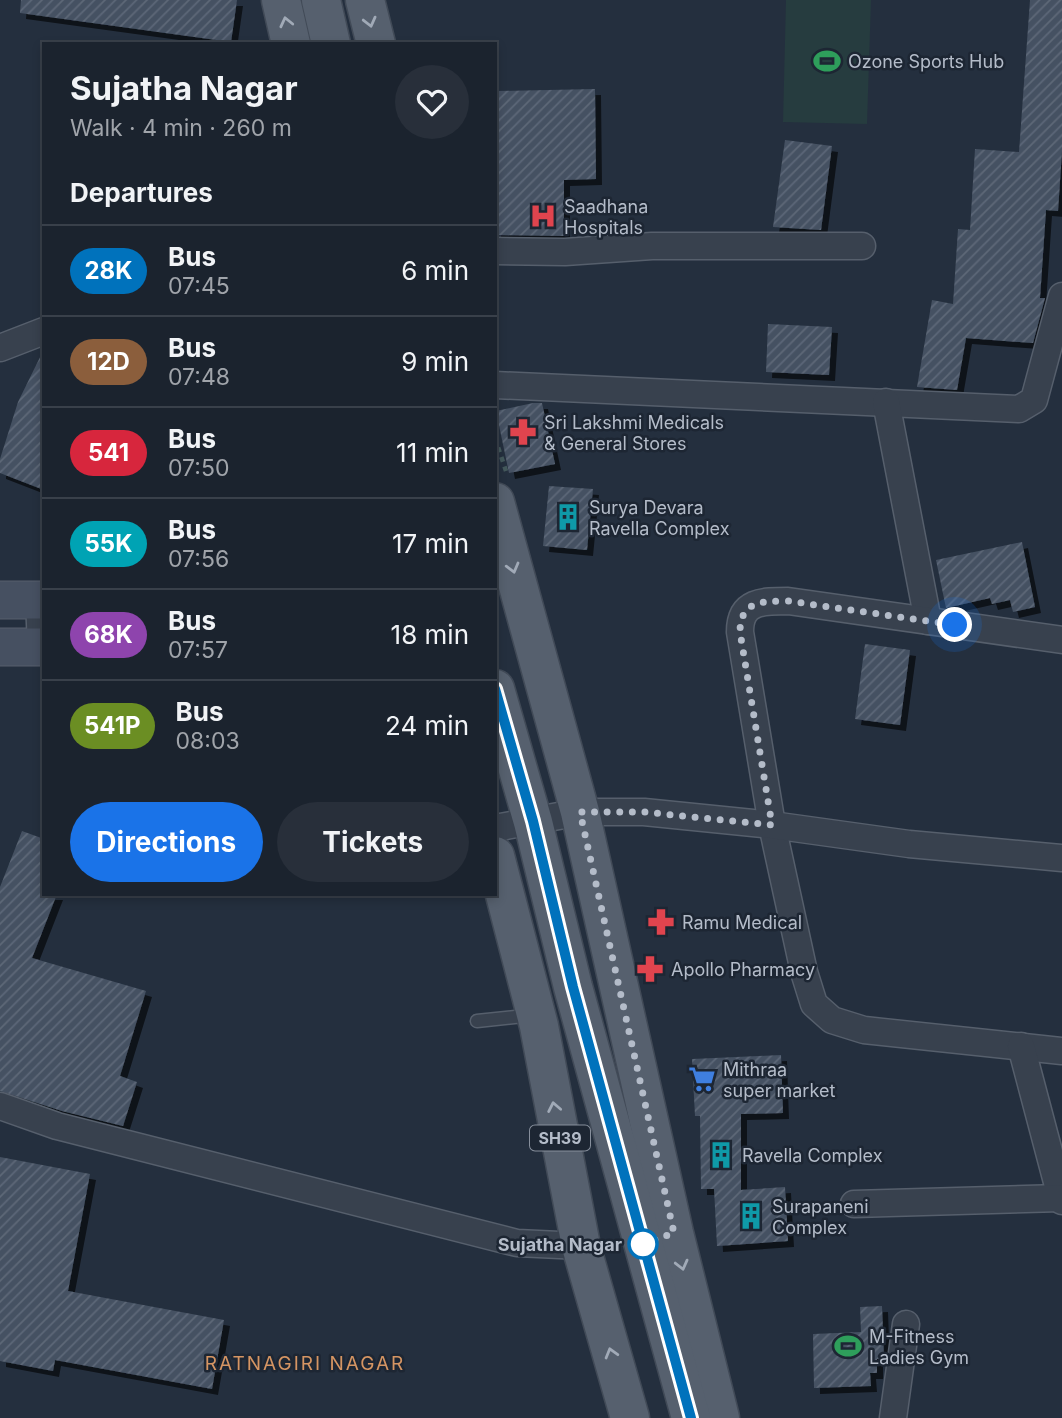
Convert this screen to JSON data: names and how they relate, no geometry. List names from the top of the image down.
{
  "streets": {
    "main road": ["SH39"]
  },
  "districts": ["RATNAGIRI NAGAR"],
  "places": {
    "sports": ["Ozone Sports Hub", "M-Fitness Ladies Gym"],
    "hospital": ["Saadhana Hospitals"],
    "pharmacy": ["Sri Lakshmi Medicals & General Stores", "Ramu Medical", "Apollo Pharmacy"],
    "building": ["Surya Devara Ravella Complex", "Ravella Complex", "Surapaneni Complex"],
    "supermarket": ["Mithraa super market"],
    "other": ["Sujatha Nagar"]
  },
  "lines": ["bus line 28K"],
  "page": {
    "heading": [
      ["Sujatha Nagar", "Walk · 4 min · 260 m"],
      "Departures"
    ],
    "list": [
      {
        "mark": "28K",
        "name": "Bus",
        "note": "07:45",
        "value": "6 min"
      },
      {
        "mark": "12D",
        "name": "Bus",
        "note": "07:48",
        "value": "9 min"
      },
      {
        "mark": "541",
        "name": "Bus",
        "note": "07:50",
        "value": "11 min"
      },
      {
        "mark": "55K",
        "name": "Bus",
        "note": "07:56",
        "value": "17 min"
      },
      {
        "mark": "68K",
        "name": "Bus",
        "note": "07:57",
        "value": "18 min"
      },
      {
        "mark": "541P",
        "name": "Bus",
        "note": "08:03",
        "value": "24 min"
      }
    ],
    "buttons": ["Directions", "Tickets"]
  }
}
